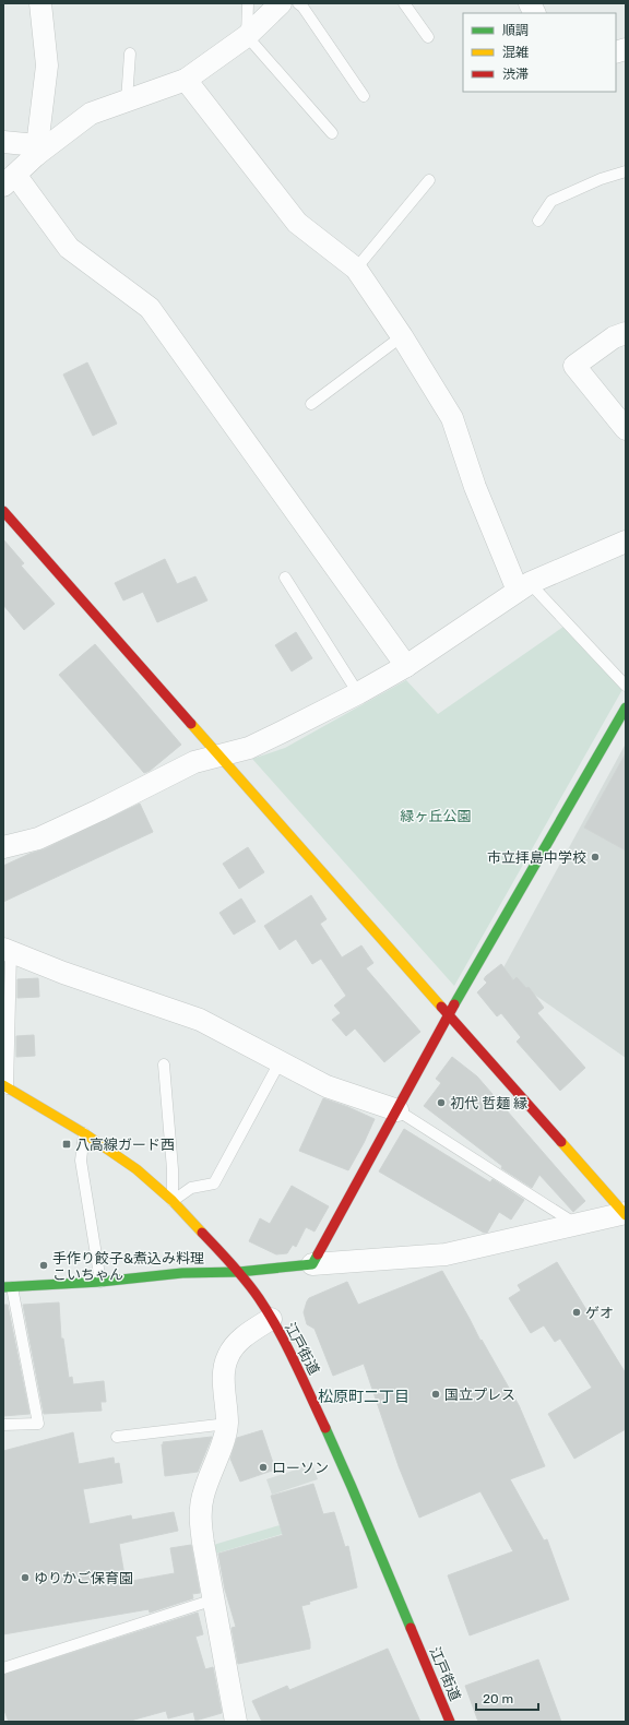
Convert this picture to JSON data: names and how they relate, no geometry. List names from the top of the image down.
{
  "streets": {
    "street": ["江戸街道"]
  },
  "districts": ["松原町二丁目"],
  "parks": ["緑ヶ丘公園"],
  "places": {
    "other": [
      "市立拝島中学校",
      "初代 哲麺 縁",
      "手作り餃子&煮込み料理 こいちゃん",
      "ゲオ",
      "国立プレス",
      "ローソン",
      "ゆりかご保育園"
    ],
    "transit": ["八高線ガード西"]
  },
  "legend": ["順調", "混雑", "渋滞"],
  "scale_bar": "20 m"
}
